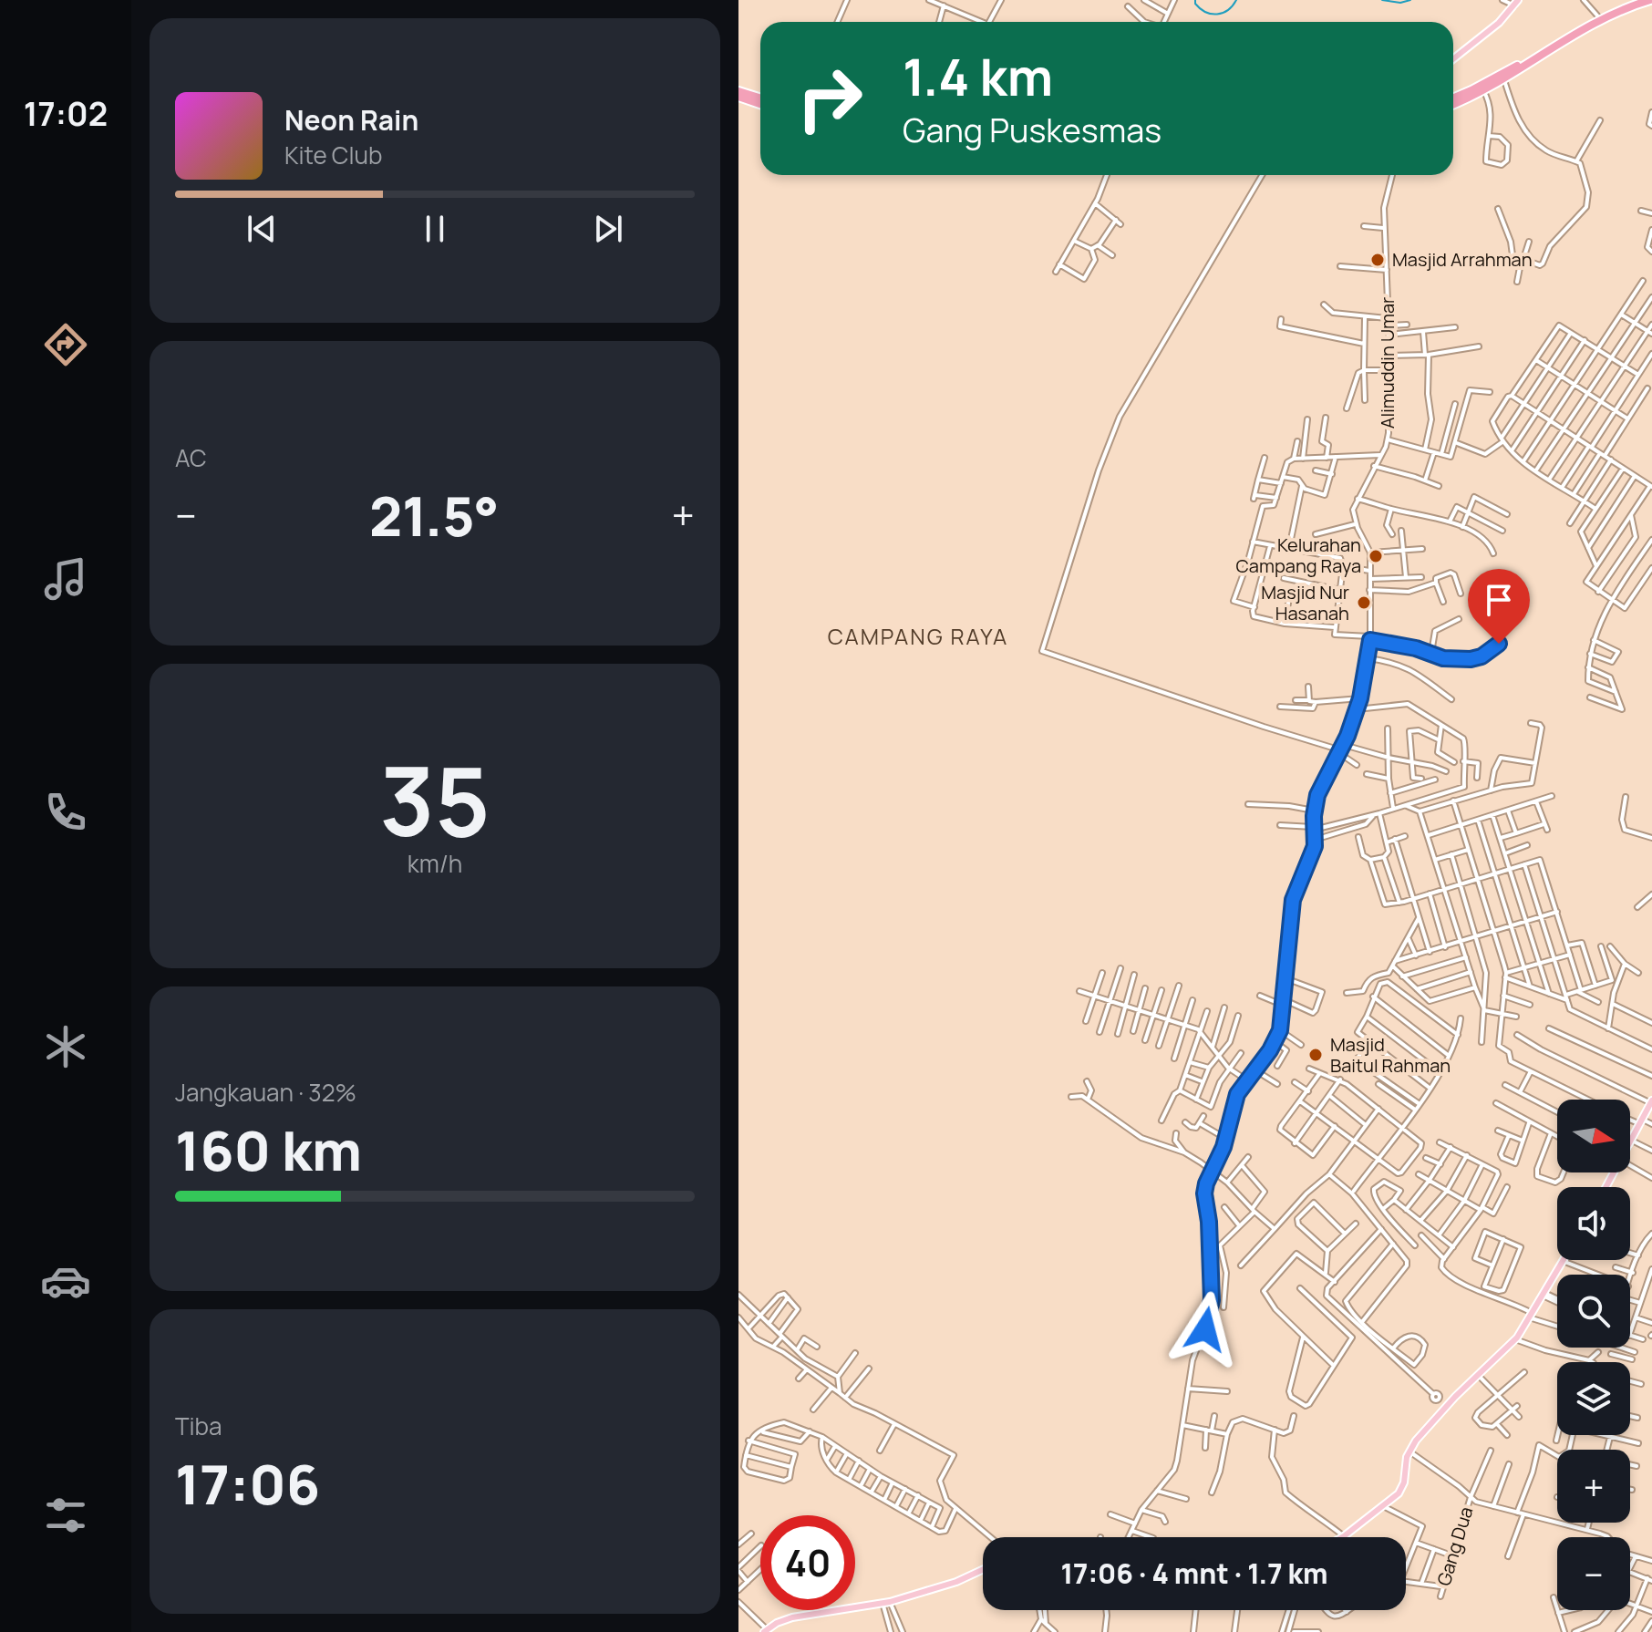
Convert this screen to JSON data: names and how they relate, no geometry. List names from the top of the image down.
{
  "streets": {
    "street": ["Alimuddin Umar", "Gang Dua"]
  },
  "districts": ["CAMPANG RAYA"],
  "places": [
    "Masjid Arrahman",
    "Kelurahan Campang Raya",
    "Masjid Nur Hasanah",
    "Masjid Baitul Rahman"
  ],
  "north": "right",
  "page": {
    "tabs": "17:02",
    "turn": ["1.4 km", "Gang Puskesmas"],
    "song": ["Neon Rain", "Kite Club"],
    "tile": [
      "AC",
      ["35", "km/h"],
      ["Jangkauan · 32%", "160 km"],
      ["Tiba", "17:06"]
    ],
    "heat": ["−", "21.5°", "+"],
    "map_buttons": ["+", "−"],
    "limit": "40",
    "trip": "17:06 · 4 mnt · 1.7 km"
  }
}
